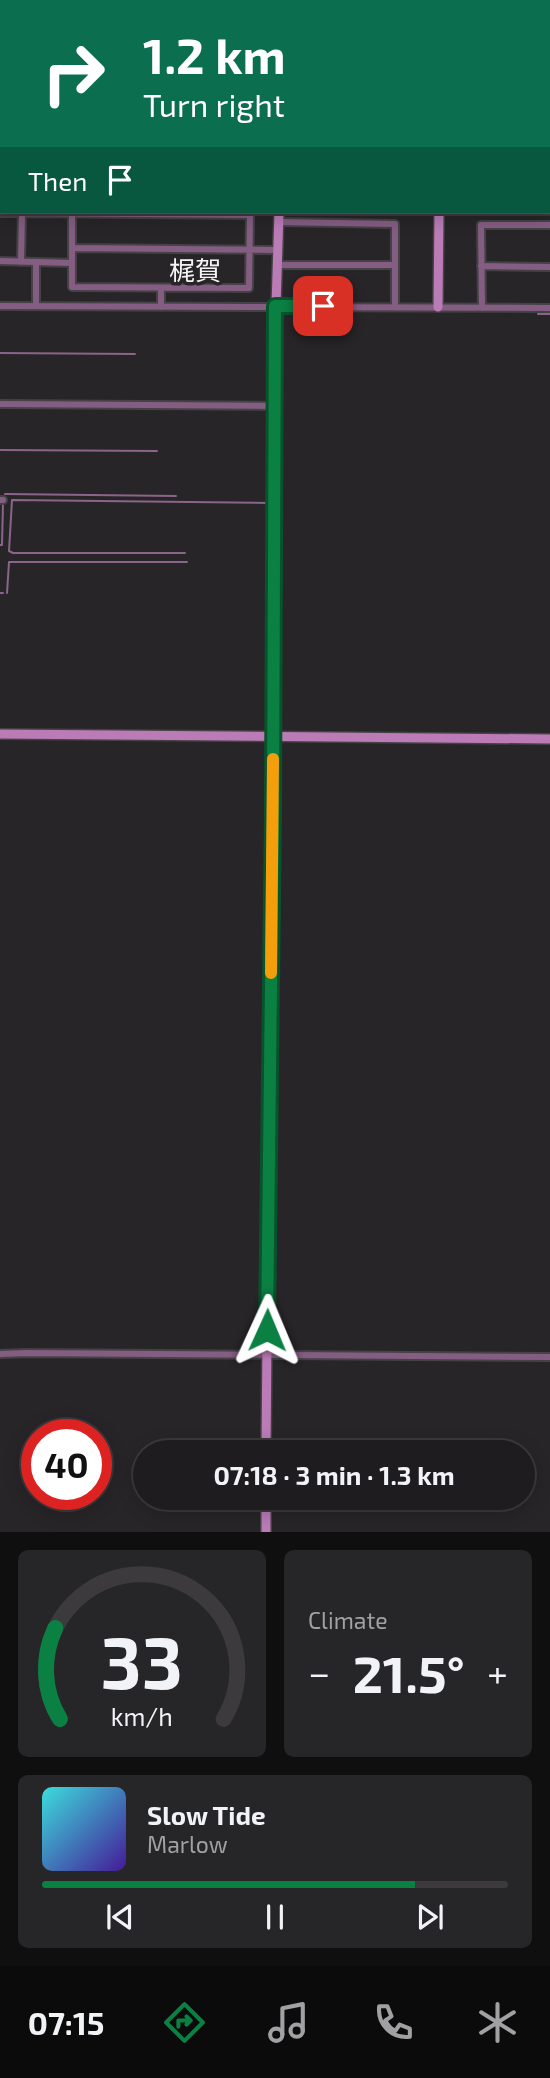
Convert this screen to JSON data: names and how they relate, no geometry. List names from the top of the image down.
{
  "districts": ["梶賀"],
  "page": {
    "turn": ["1.2 km", "Turn right"],
    "then": "Then",
    "limit": "40",
    "trip": "07:18 · 3 min · 1.3 km",
    "tile": "Climate",
    "heat": ["−", "21.5°", "+"],
    "song": ["Slow Tide", "Marlow"],
    "tabs": "07:15",
    "gauge": ["33", "km/h"]
  }
}
